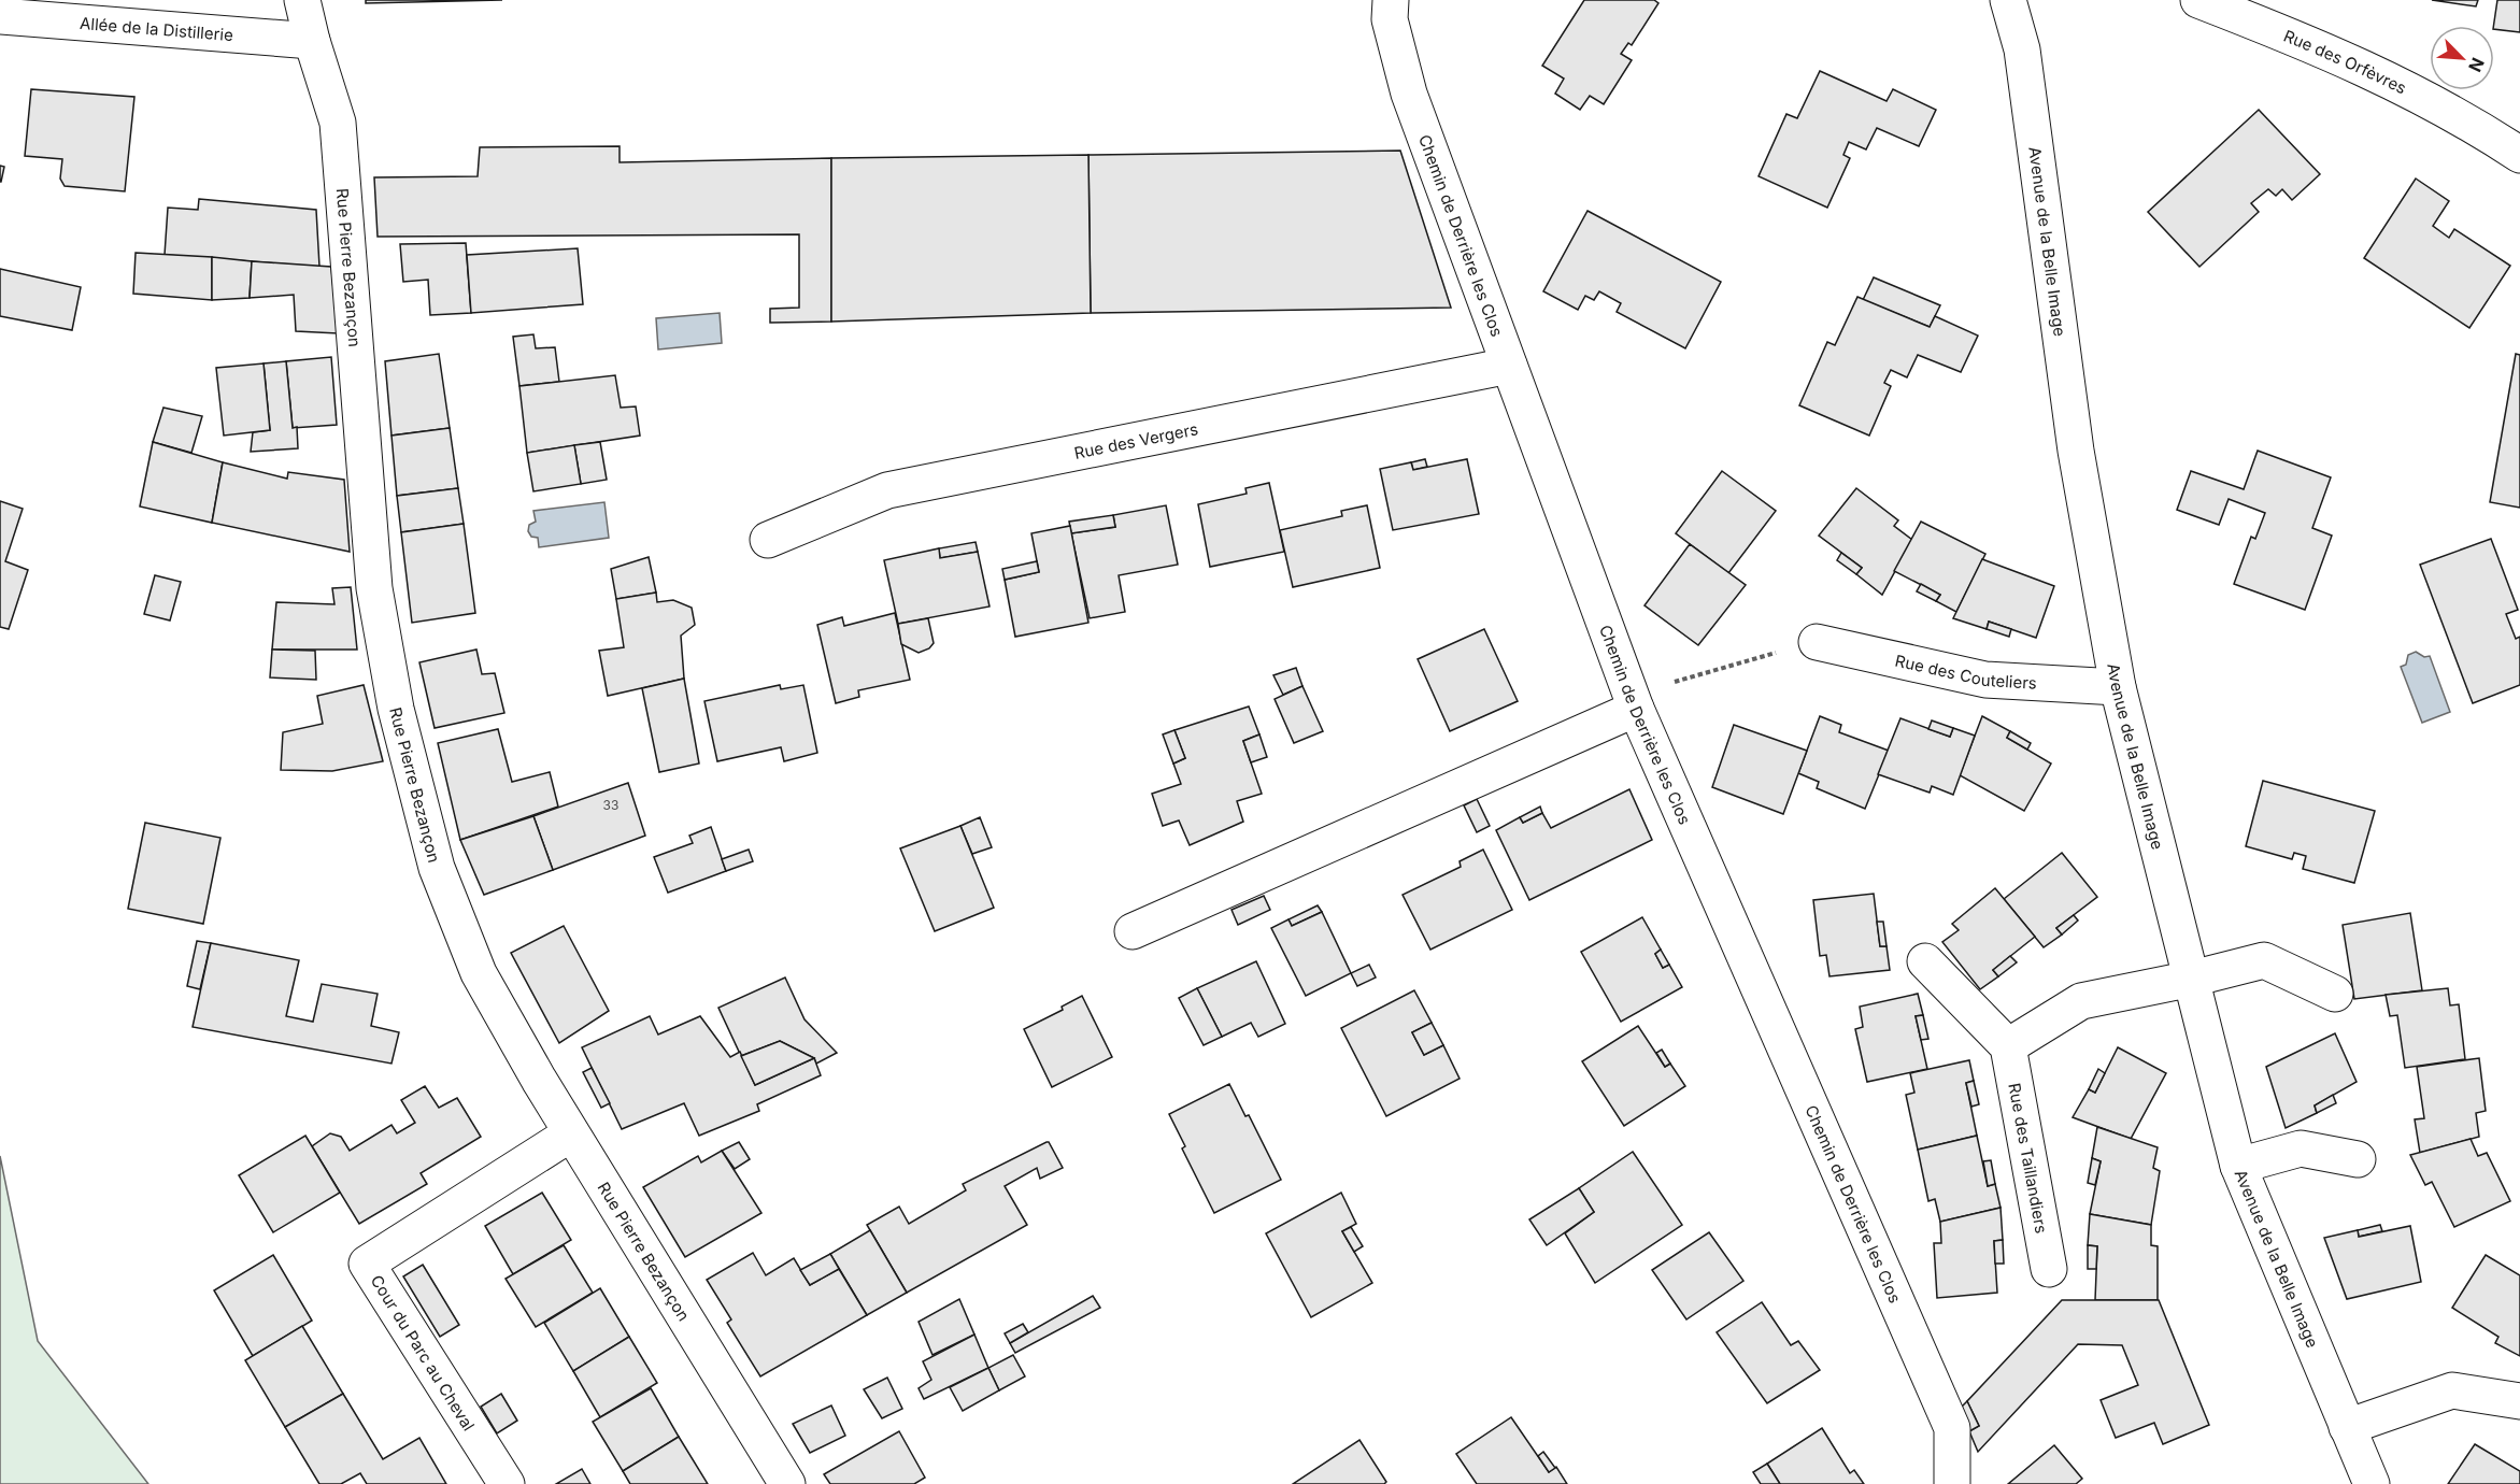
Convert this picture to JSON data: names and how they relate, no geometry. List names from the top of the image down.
{
  "streets": {
    "street": [
      "Allée de la Distillerie",
      "Rue des Orfèvres",
      "Chemin de Derrière les Clos",
      "Avenue de la Belle Image",
      "Rue Pierre Bezançon",
      "Rue des Vergers",
      "Rue des Couteliers",
      "Rue des Taillandiers",
      "Cour du Parc au Cheval"
    ]
  },
  "crossings": [
    ["Allée de la Distillerie", "Rue Pierre Bezançon"],
    ["Chemin de Derrière les Clos", "Rue des Vergers"],
    ["Avenue de la Belle Image", "Rue des Couteliers"],
    ["Rue Pierre Bezançon", "Cour du Parc au Cheval"]
  ],
  "house_numbers": ["33"],
  "north": "bottom right"
}
